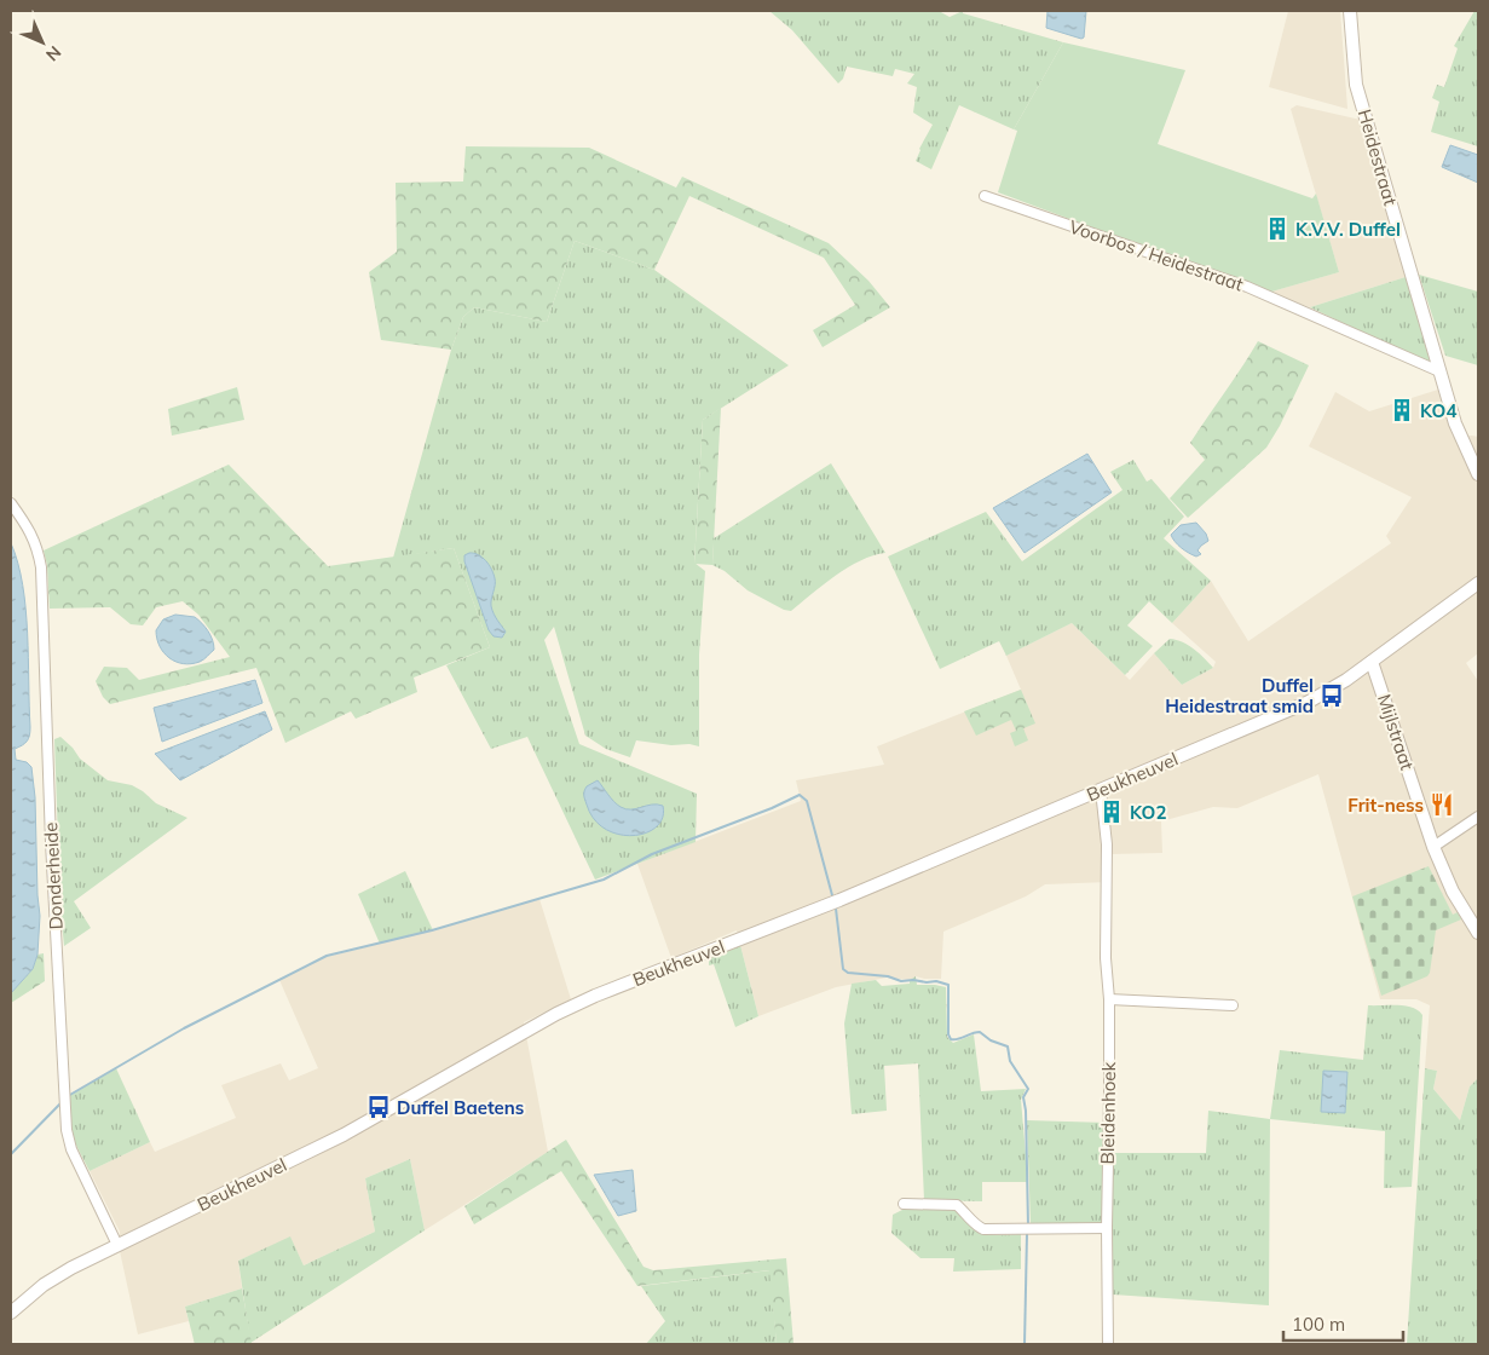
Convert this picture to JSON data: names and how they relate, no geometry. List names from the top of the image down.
{
  "streets": {
    "street": [
      "Heidestraat",
      "Voorbos / Heidestraat",
      "Mijlstraat",
      "Beukheuvel",
      "Donderheide",
      "Bleidenhoek"
    ]
  },
  "crossings": [
    ["Heidestraat", "Voorbos / Heidestraat"],
    ["Mijlstraat", "Beukheuvel"],
    ["Beukheuvel", "Donderheide"],
    ["Beukheuvel", "Bleidenhoek"]
  ],
  "places": {
    "building": ["K.V.V. Duffel", "KO4", "KO2"],
    "bus stop": ["Duffel Heidestraat smid", "Duffel Baetens"],
    "restaurant": ["Frit-ness"]
  },
  "scale_bar": "100 m",
  "north": "bottom right"
}
